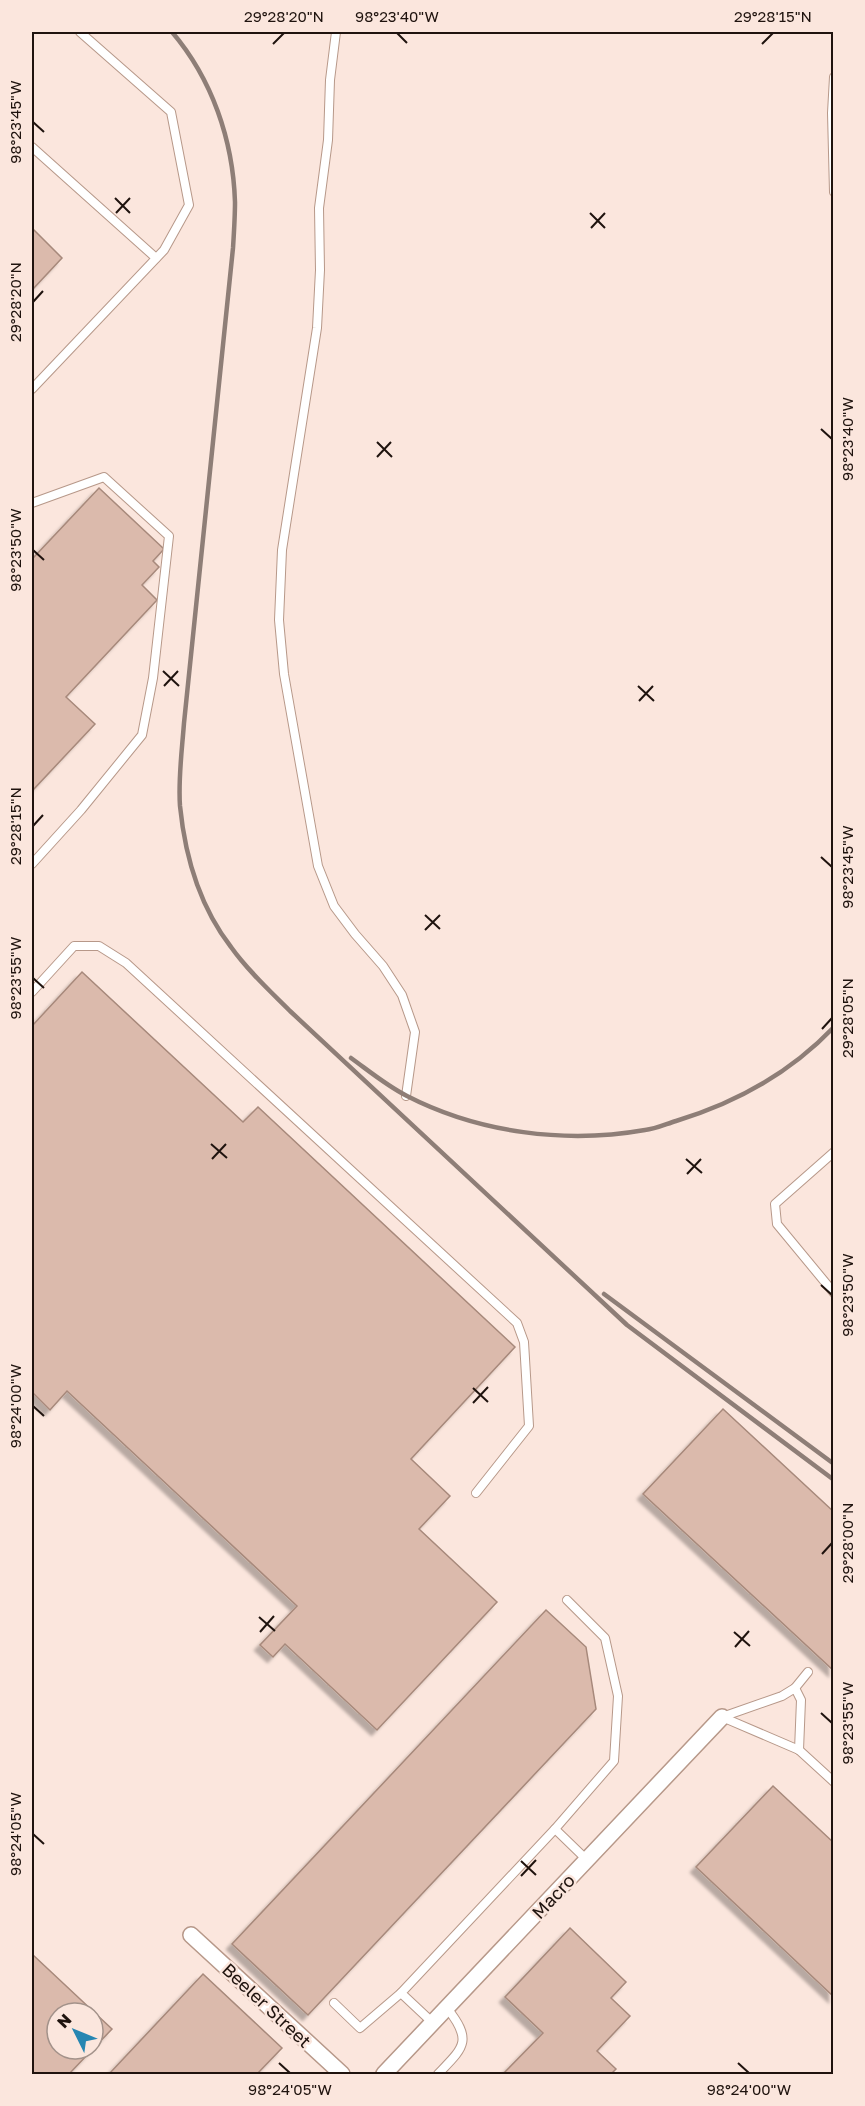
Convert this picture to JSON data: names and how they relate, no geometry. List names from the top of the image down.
{
  "streets": {
    "street": ["Macro", "Beeler Street"]
  },
  "north": "top left",
  "coordinates": [
    "29°28'20\"N",
    "98°23'40\"W",
    "29°28'15\"N",
    "98°23'45\"W",
    "98°23'50\"W",
    "98°23'55\"W",
    "29°28'05\"N",
    "98°24'00\"W",
    "29°28'00\"N",
    "98°24'05\"W"
  ]
}
